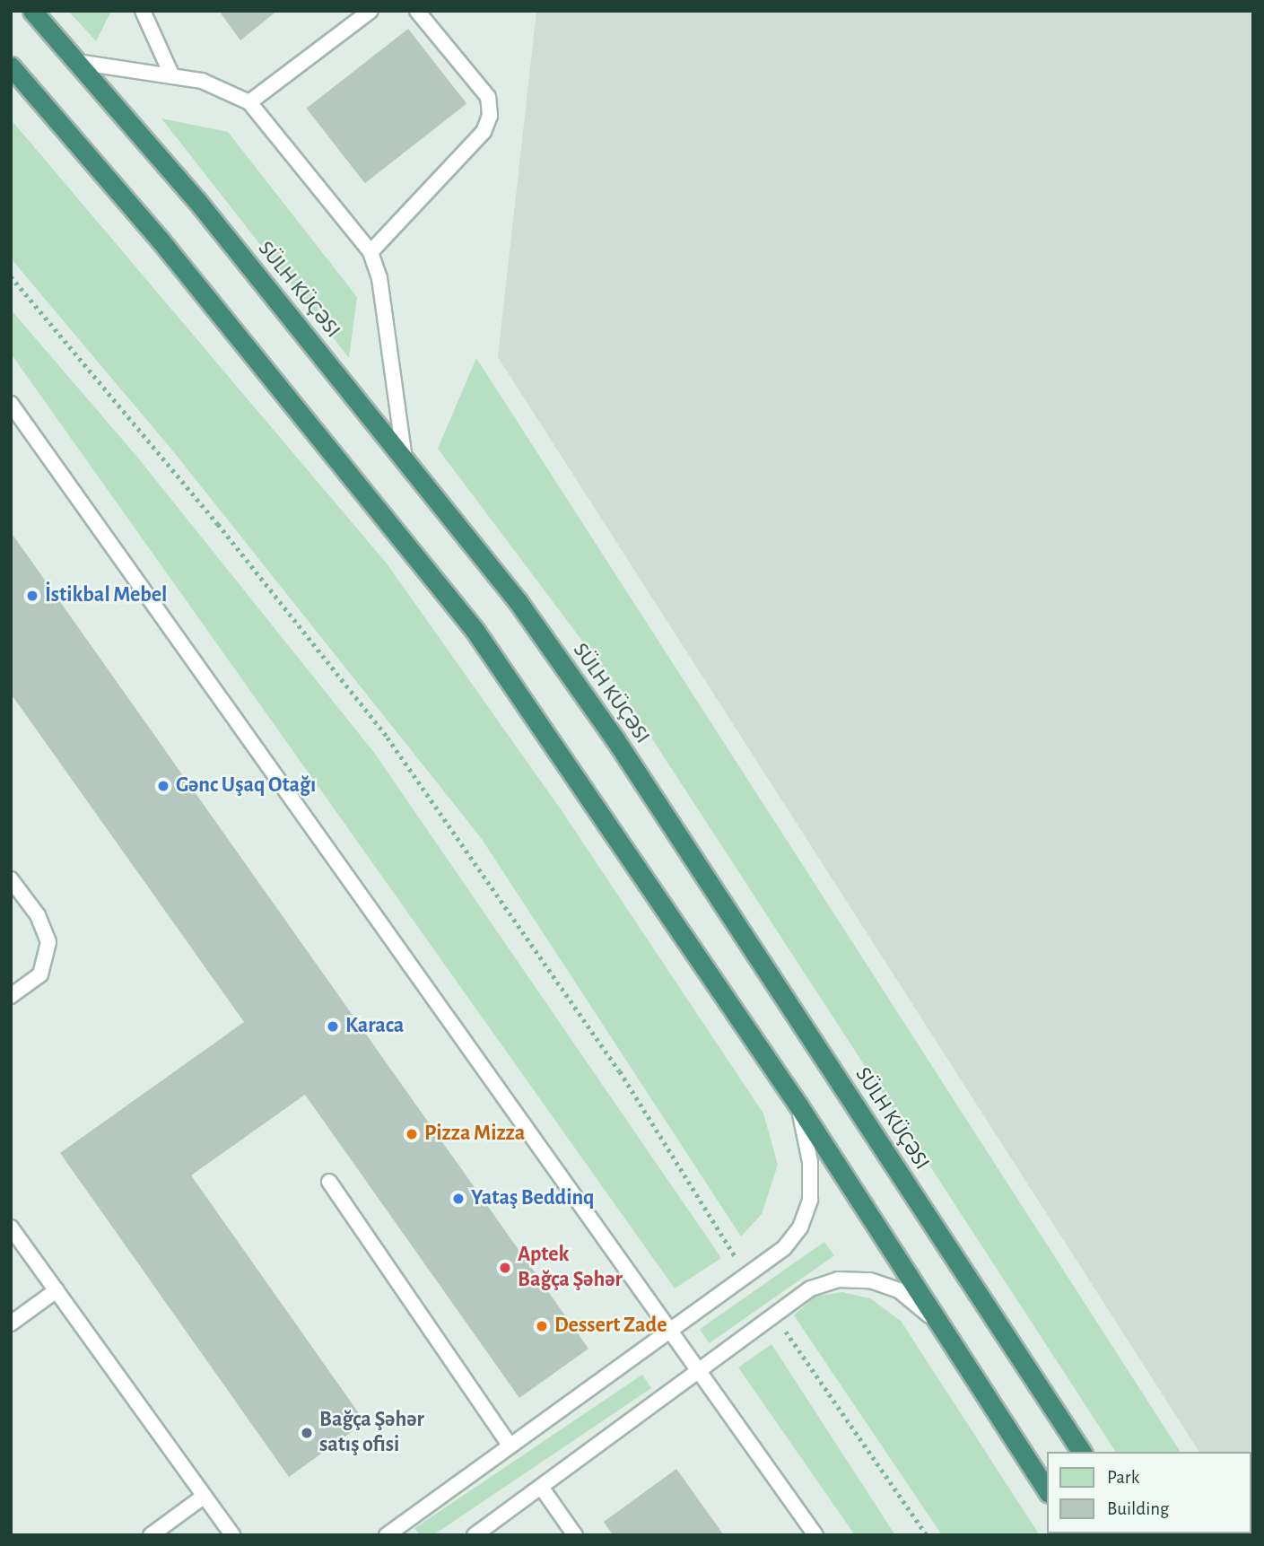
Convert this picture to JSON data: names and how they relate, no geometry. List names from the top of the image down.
{
  "streets": {
    "highway": ["SÜLH KÜÇƏSI"]
  },
  "places": [
    "İstikbal Mebel",
    "Gənc Uşaq Otağı",
    "Karaca",
    "Pizza Mizza",
    "Yataş Beddinq",
    "Aptek Bağça Şəhər",
    "Dessert Zade",
    "Bağça Şəhər satış ofisi"
  ],
  "legend": ["Park", "Building"]
}
